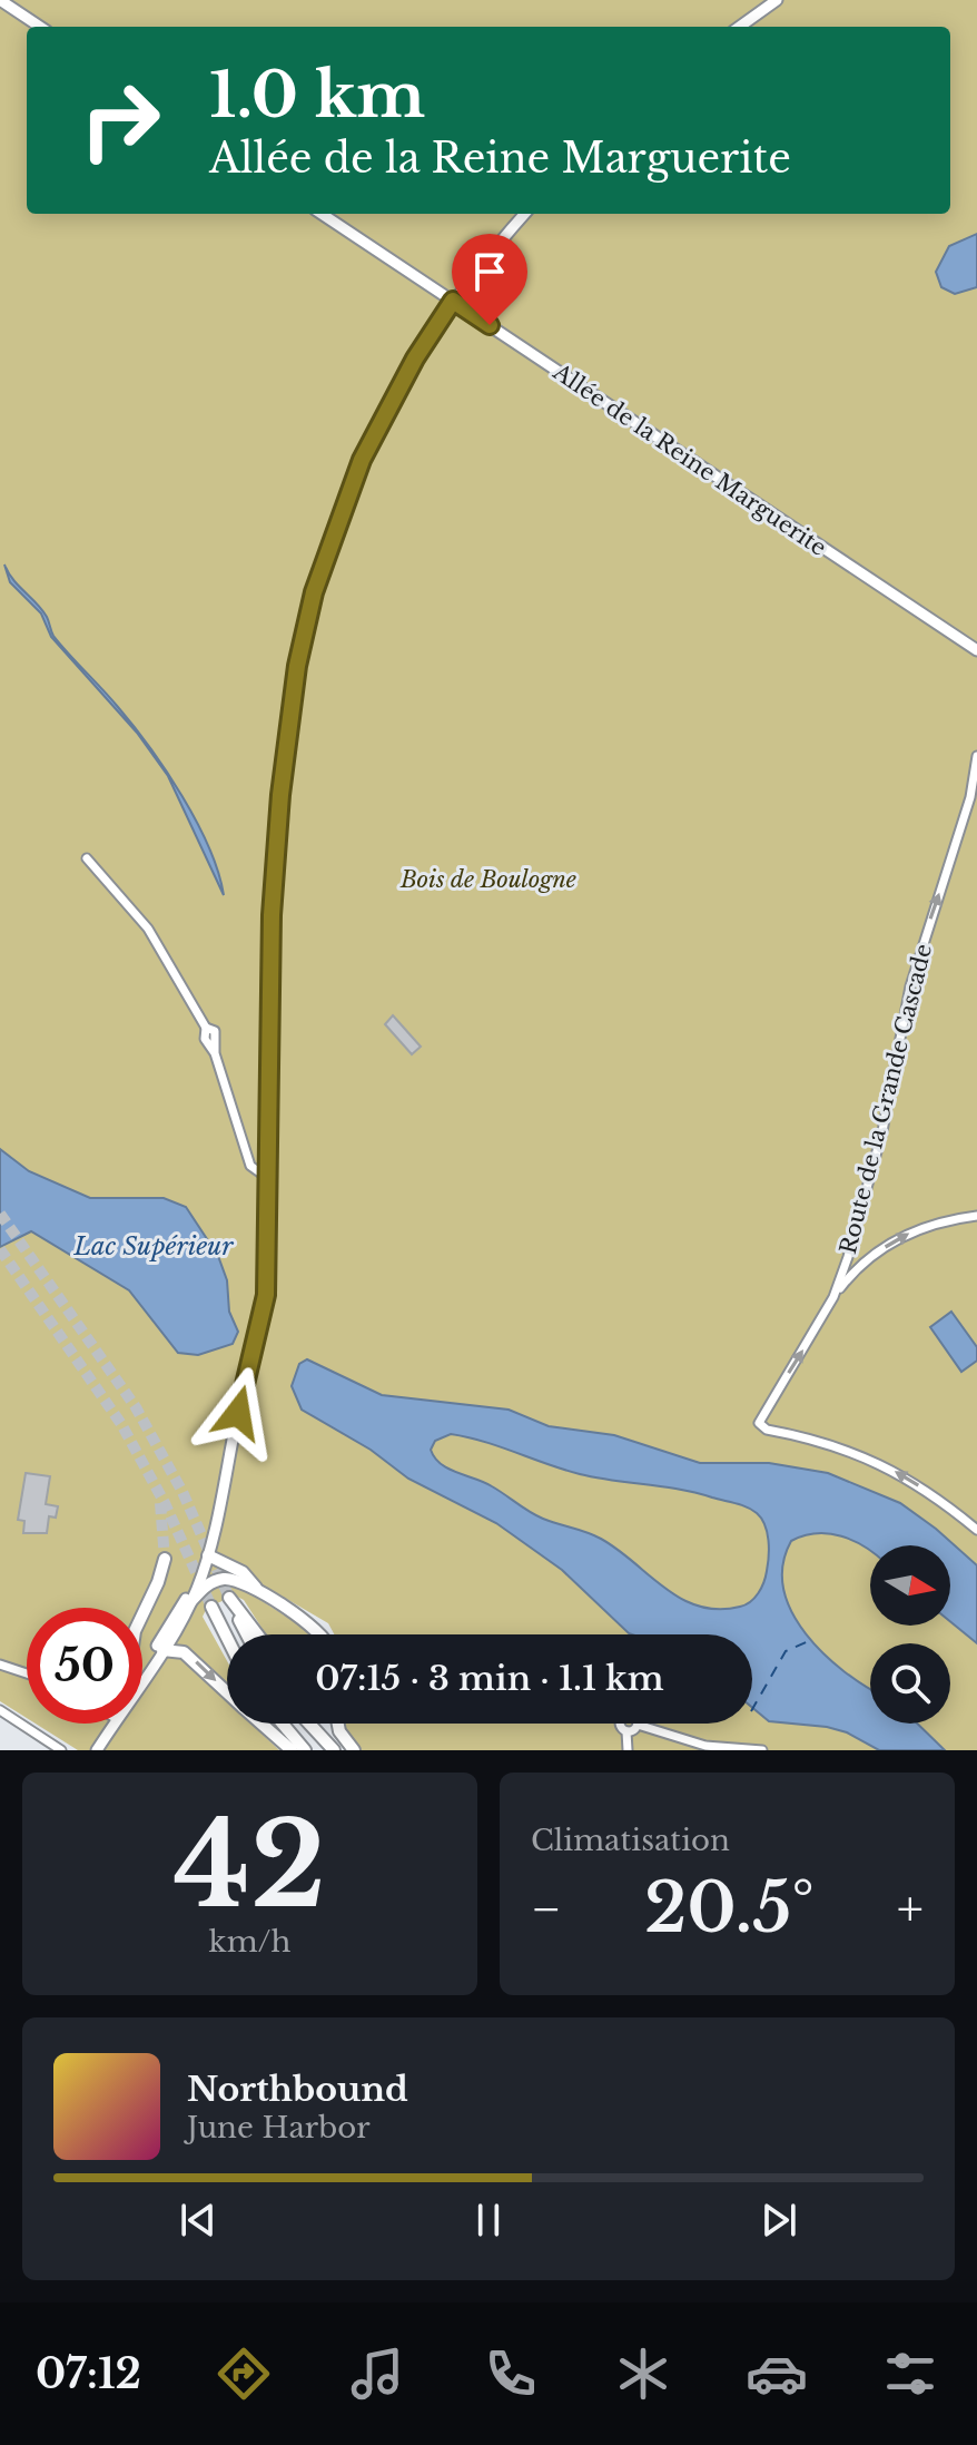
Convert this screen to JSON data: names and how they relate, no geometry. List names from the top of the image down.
{
  "streets": {
    "main road": ["Allée de la Reine Marguerite"],
    "street": ["Route de la Grande Cascade"]
  },
  "one_way": ["Route de la Grande Cascade"],
  "water": ["Lac Supérieur"],
  "parks": ["Bois de Boulogne"],
  "north": "right",
  "page": {
    "turn": ["1.0 km", "Allée de la Reine Marguerite"],
    "limit": "50",
    "trip": "07:15 · 3 min · 1.1 km",
    "tile": [
      ["42", "km/h"],
      "Climatisation"
    ],
    "heat": ["−", "20.5°", "+"],
    "song": ["Northbound", "June Harbor"],
    "tabs": "07:12"
  }
}
